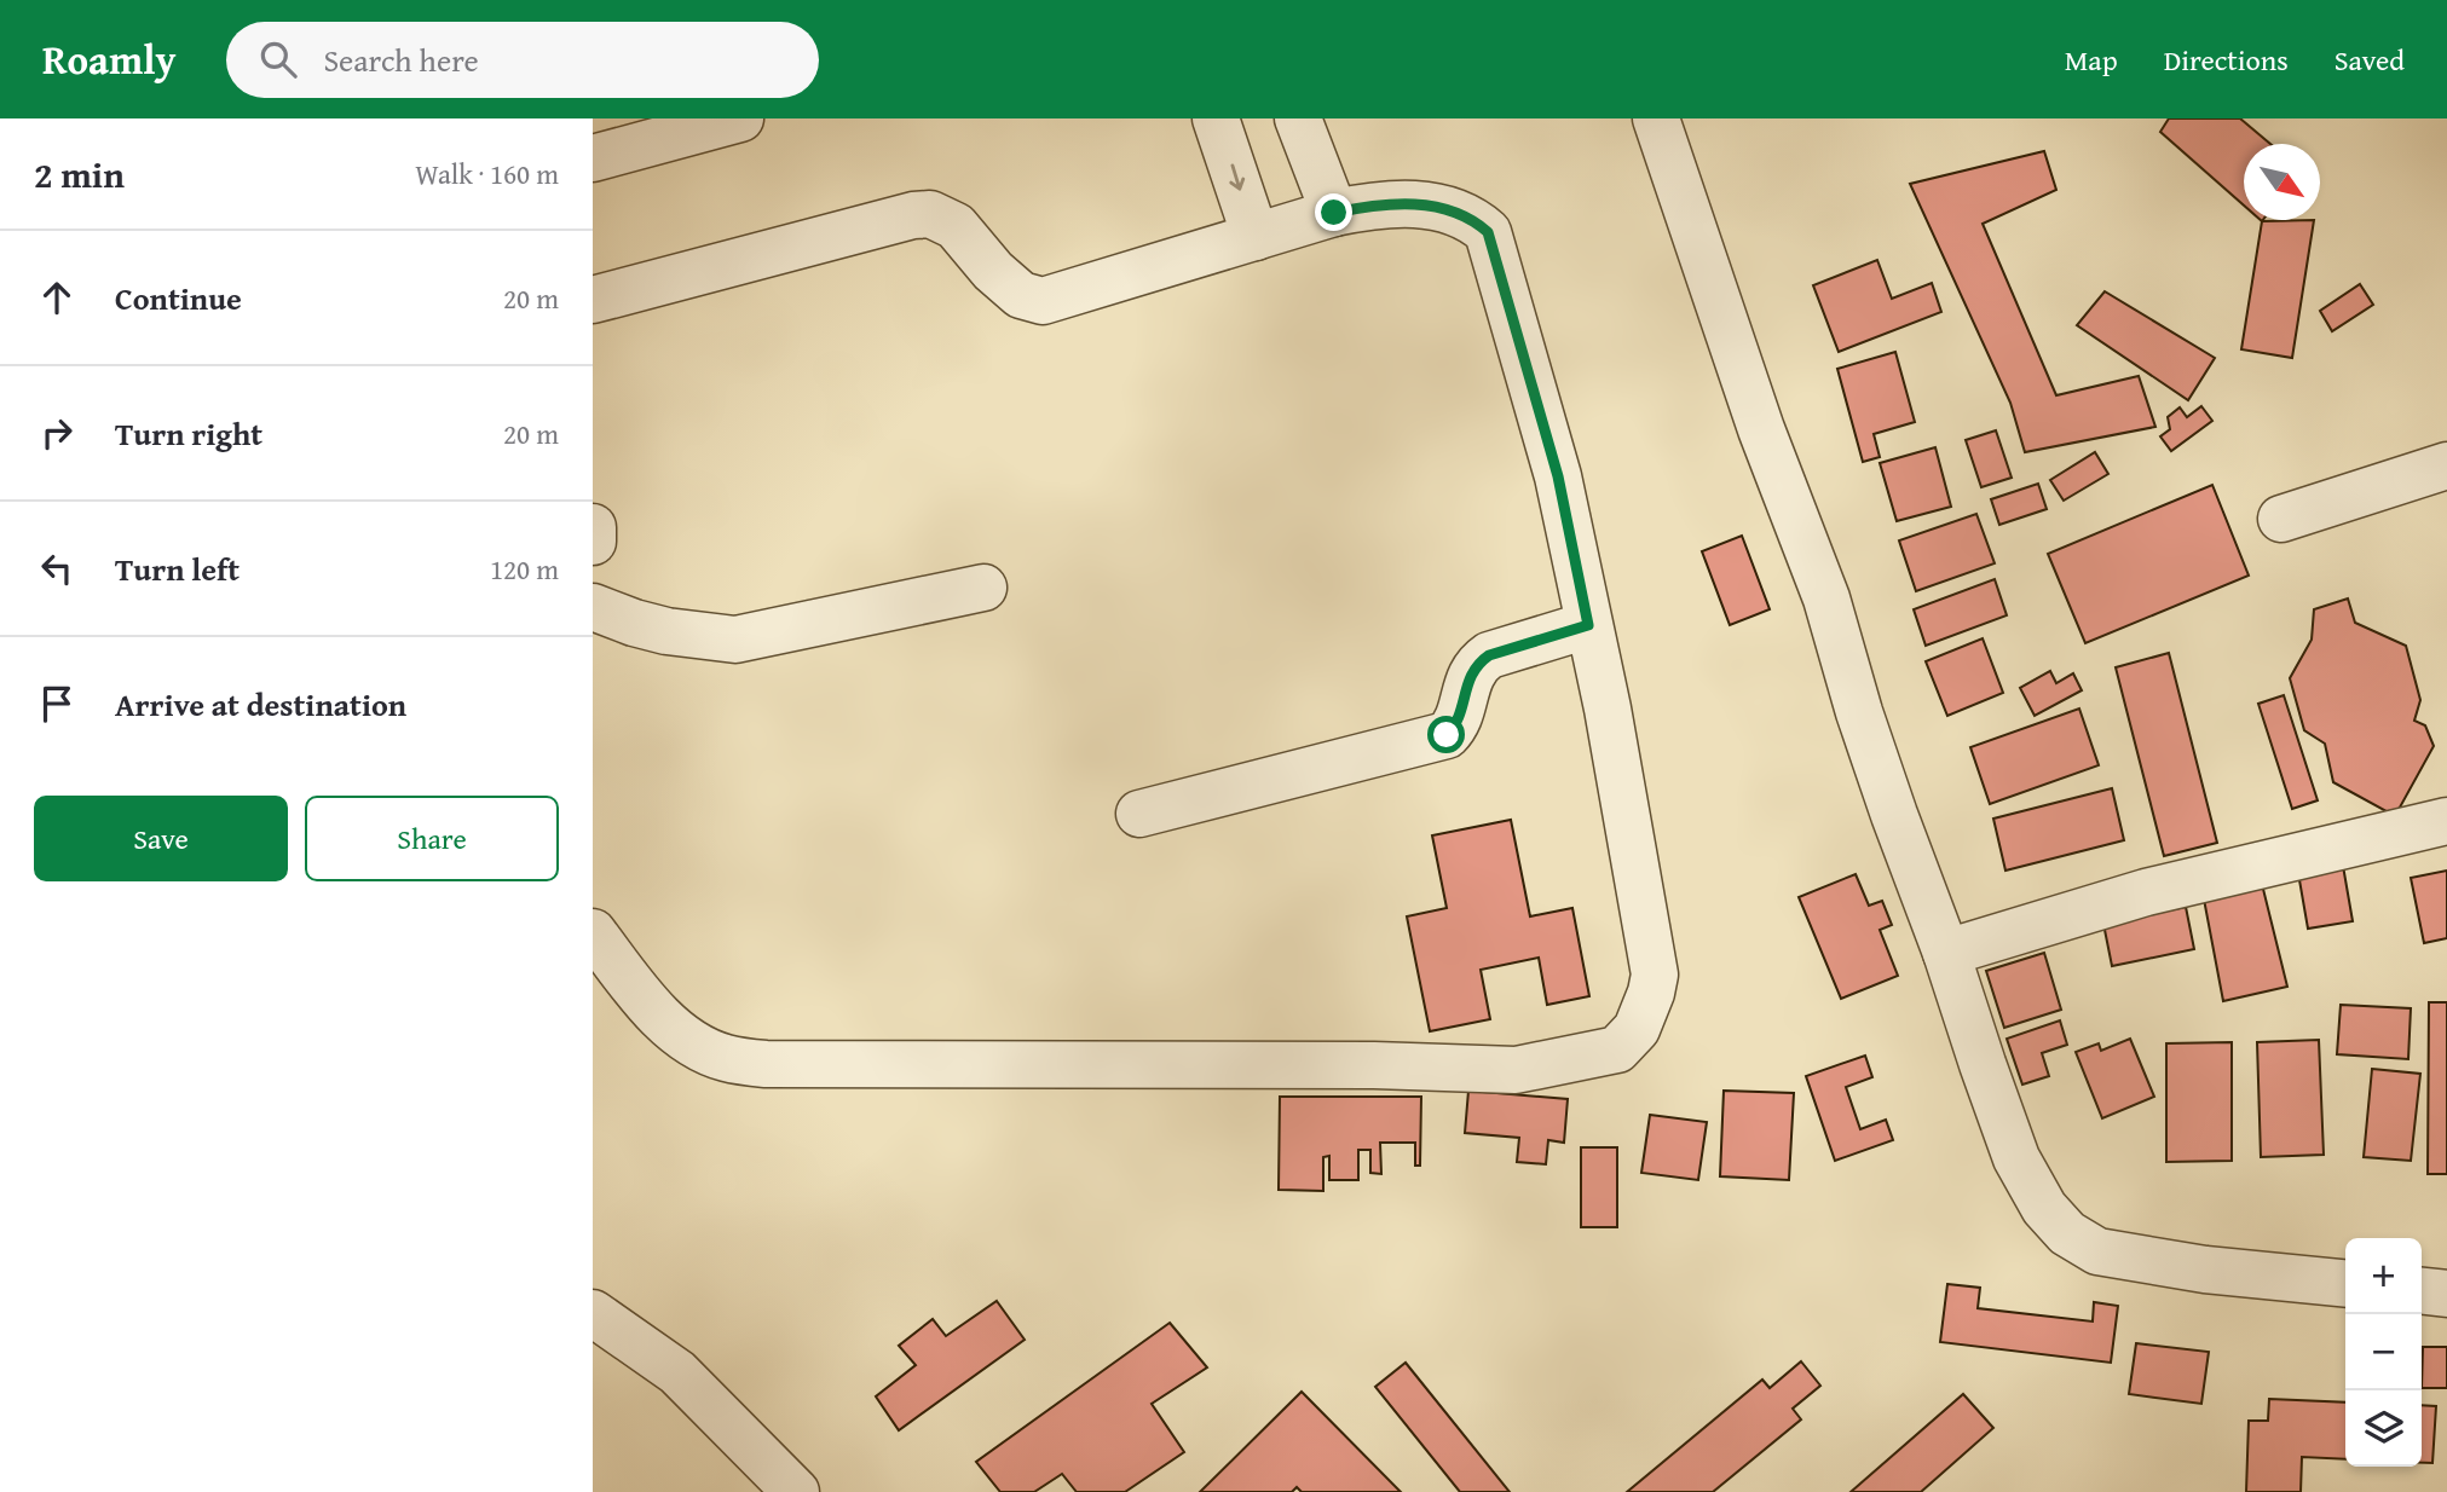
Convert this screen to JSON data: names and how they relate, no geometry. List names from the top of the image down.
{
  "north": "bottom right",
  "page": {
    "header": "Roamly",
    "search": "Search here",
    "nav": ["Map", "Directions", "Saved"],
    "heading": ["2 min", "Walk · 160 m"],
    "list": [
      ["Continue", "20 m"],
      ["Turn right", "20 m"],
      ["Turn left", "120 m"],
      "Arrive at destination"
    ],
    "buttons": ["Save", "Share"],
    "map_buttons": ["+", "−"]
  }
}
